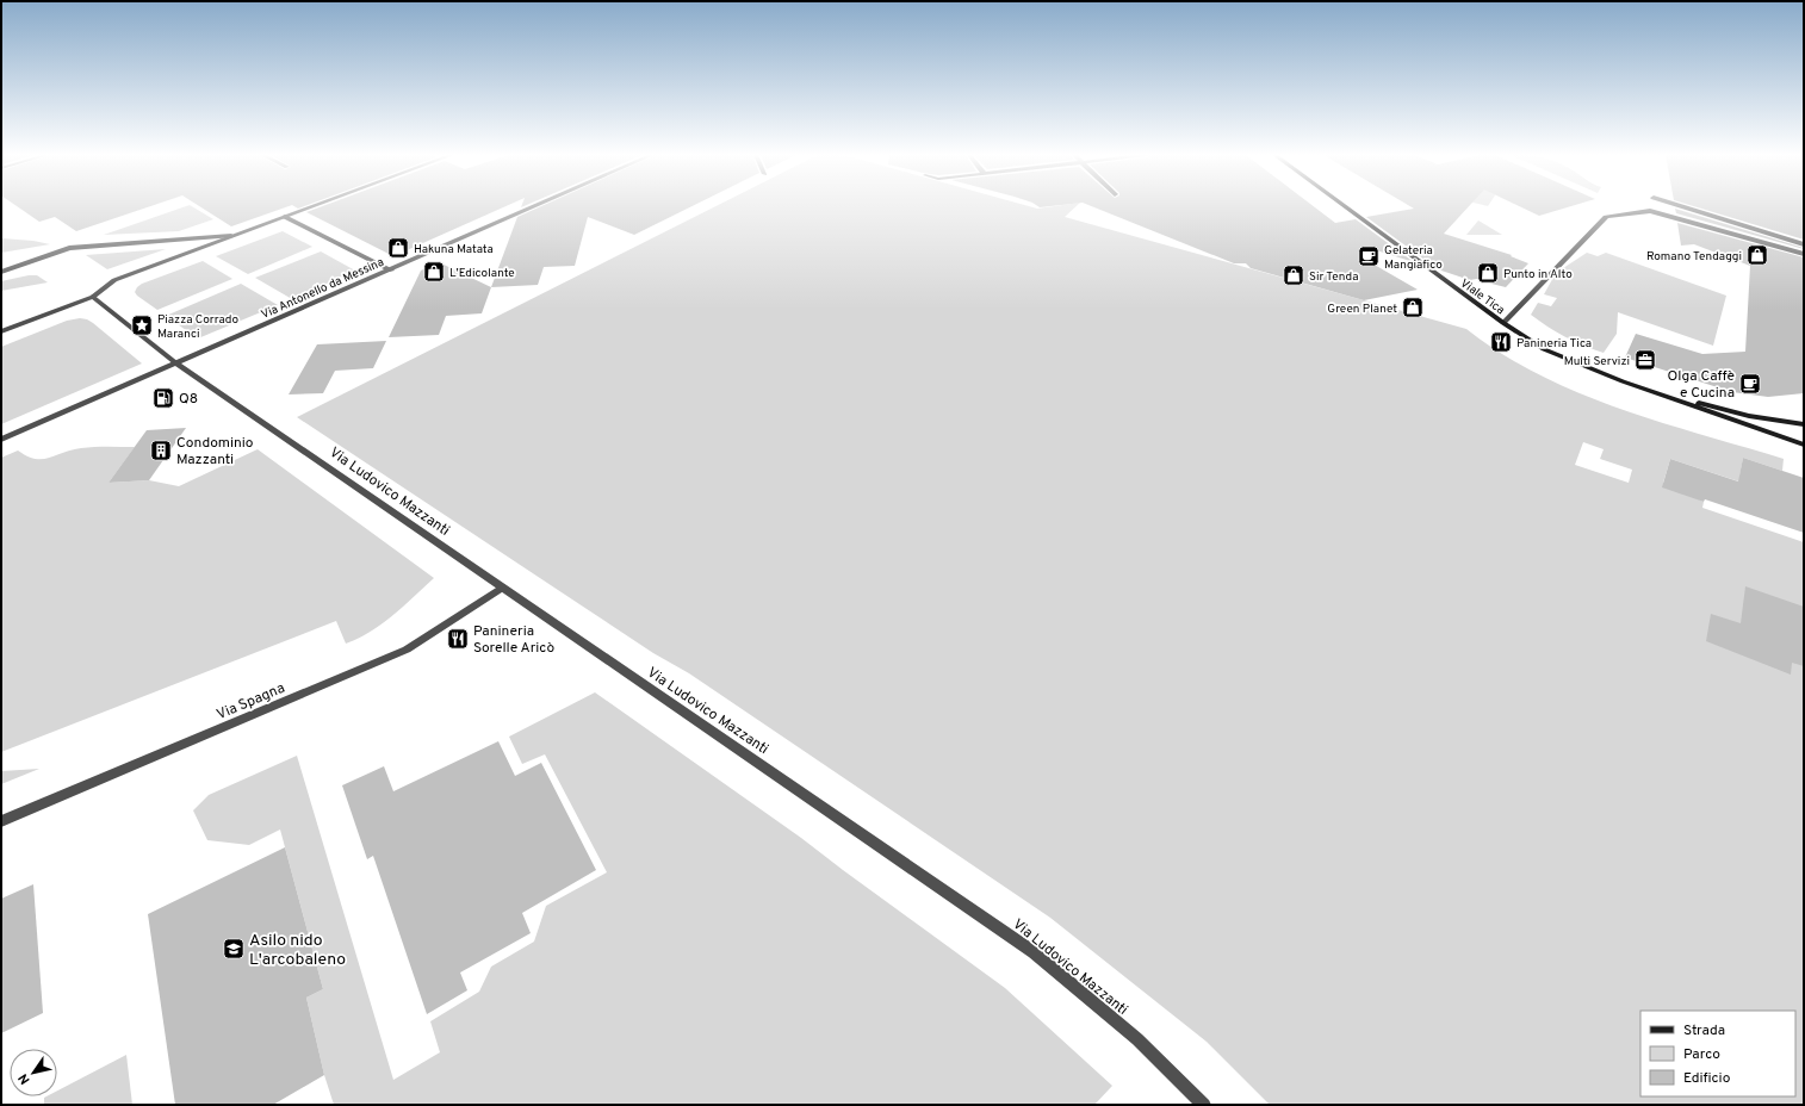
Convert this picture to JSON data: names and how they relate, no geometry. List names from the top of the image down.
{
  "streets": {
    "main road": ["Viale Tica"],
    "street": ["Via Antonello da Messina", "Via Ludovico Mazzanti", "Via Spagna"]
  },
  "crossings": [
    ["Via Antonello da Messina", "Via Ludovico Mazzanti"],
    ["Via Ludovico Mazzanti", "Via Spagna"]
  ],
  "places": {
    "shop": [
      "Hakuna Matata",
      "Romano Tendaggi",
      "L'Edicolante",
      "Punto in Alto",
      "Sir Tenda",
      "Green Planet"
    ],
    "cafe": ["Gelateria Mangiafico", "Olga Caffè e Cucina"],
    "place": ["Piazza Corrado Maranci"],
    "restaurant": ["Panineria Tica", "Panineria Sorelle Aricò"],
    "office": ["Multi Servizi"],
    "fuel station": ["Q8"],
    "building": ["Condominio Mazzanti"],
    "school or university": ["Asilo nido L'arcobaleno"]
  },
  "legend": ["Strada", "Parco", "Edificio"],
  "north": "bottom left"
}
